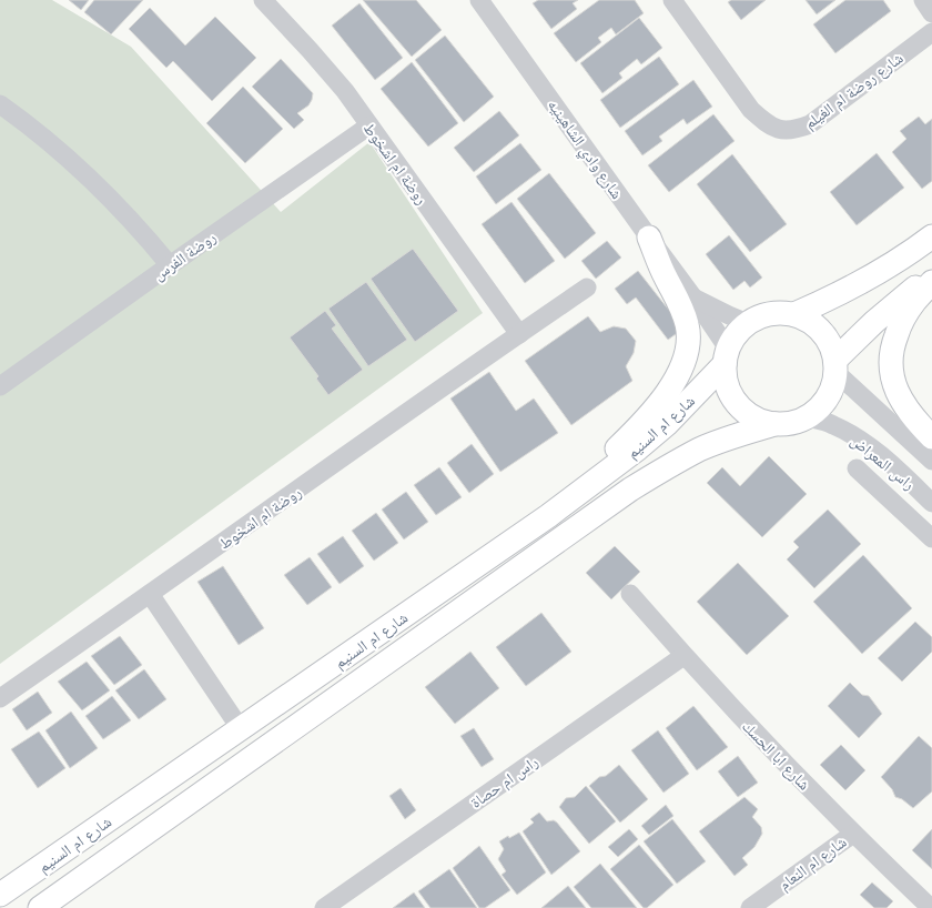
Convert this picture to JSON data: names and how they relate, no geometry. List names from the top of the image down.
{
  "streets": {
    "main road": ["شارع ام السنيم"],
    "street": [
      "شارع روضة ام الغيلم",
      "شارع وادي الشاهينيه",
      "روضة ام اشخوط",
      "روضة الفرس",
      "راس المعراض",
      "شارع ابا الحسك",
      "راس ام حصاة",
      "شارع ام النعام"
    ]
  },
  "crossings": [
    ["شارع وادي الشاهينيه", "شارع ام السنيم"],
    ["شارع وادي الشاهينيه", "راس المعراض"],
    ["روضة ام اشخوط", "روضة الفرس"],
    ["شارع ام السنيم", "راس المعراض"],
    ["شارع ابا الحسك", "راس ام حصاة"],
    ["شارع ابا الحسك", "شارع ام النعام"]
  ]
}
